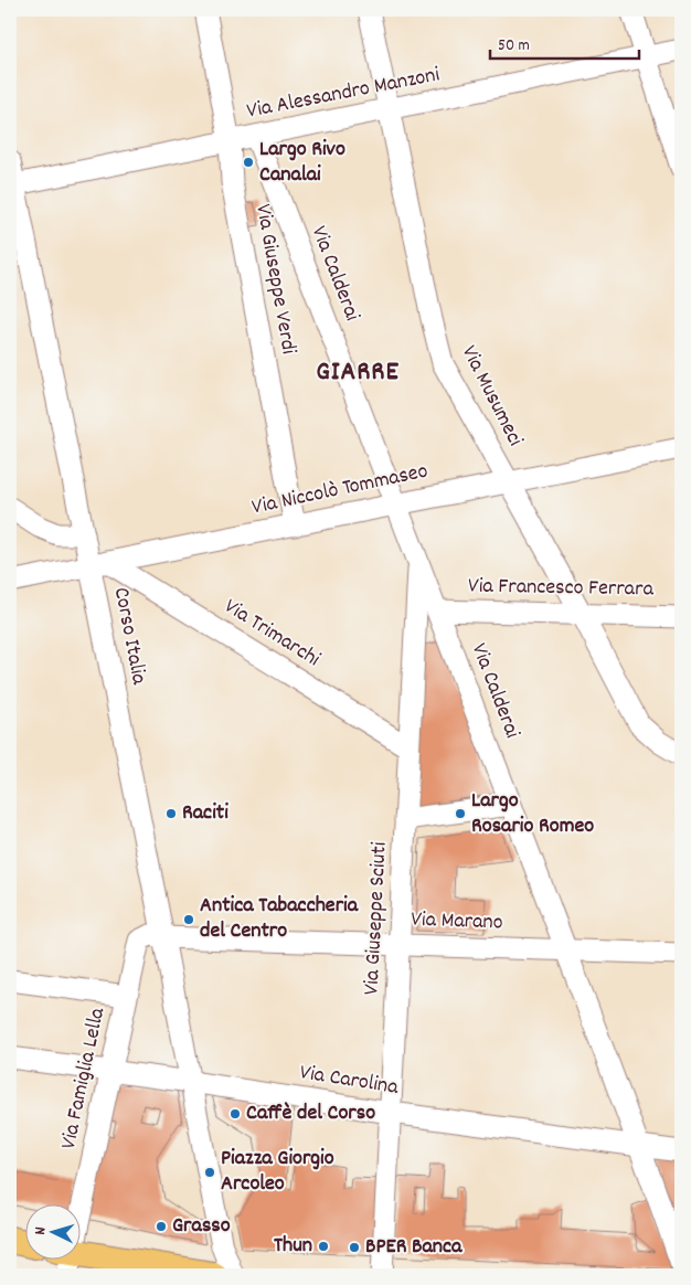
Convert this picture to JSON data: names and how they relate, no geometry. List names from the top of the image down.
{
  "streets": {
    "street": [
      "Via Alessandro Manzoni",
      "Via Calderai",
      "Via Giuseppe Verdi",
      "Via Musumeci",
      "Via Niccolò Tommaseo",
      "Via Francesco Ferrara",
      "Via Trimarchi",
      "Corso Italia",
      "Via Giuseppe Sciuti",
      "Via Marano",
      "Via Famiglia Lella",
      "Via Carolina"
    ]
  },
  "crossings": [
    ["Via Alessandro Manzoni", "Via Calderai"],
    ["Via Alessandro Manzoni", "Via Giuseppe Verdi"],
    ["Via Alessandro Manzoni", "Via Musumeci"],
    ["Via Alessandro Manzoni", "Corso Italia"],
    ["Via Calderai", "Via Niccolò Tommaseo"],
    ["Via Calderai", "Via Francesco Ferrara"],
    ["Via Calderai", "Via Giuseppe Sciuti"],
    ["Via Calderai", "Via Marano"],
    ["Via Calderai", "Via Carolina"],
    ["Via Giuseppe Verdi", "Via Niccolò Tommaseo"],
    ["Via Musumeci", "Via Niccolò Tommaseo"],
    ["Via Musumeci", "Via Francesco Ferrara"],
    ["Via Niccolò Tommaseo", "Via Trimarchi"],
    ["Via Niccolò Tommaseo", "Corso Italia"],
    ["Via Trimarchi", "Corso Italia"],
    ["Via Trimarchi", "Via Giuseppe Sciuti"],
    ["Corso Italia", "Via Marano"],
    ["Corso Italia", "Via Famiglia Lella"],
    ["Corso Italia", "Via Carolina"],
    ["Via Giuseppe Sciuti", "Via Marano"],
    ["Via Giuseppe Sciuti", "Via Carolina"],
    ["Via Marano", "Via Famiglia Lella"],
    ["Via Famiglia Lella", "Via Carolina"]
  ],
  "districts": ["GIARRE"],
  "places": [
    "Largo Rivo Canalai",
    "Raciti",
    "Largo Rosario Romeo",
    "Antica Tabaccheria del Centro",
    "Caffè del Corso",
    "Piazza Giorgio Arcoleo",
    "Grasso",
    "Thun",
    "BPER Banca"
  ],
  "scale_bar": "50 m",
  "north": "left"
}
